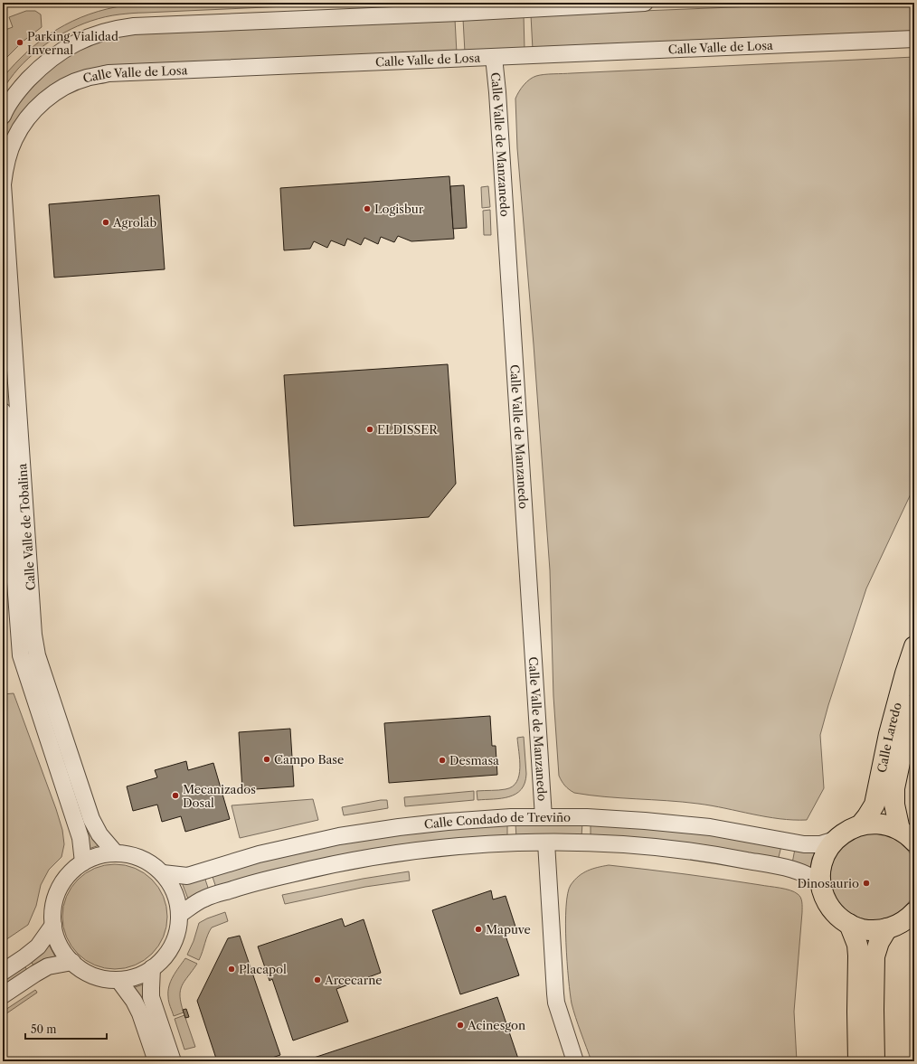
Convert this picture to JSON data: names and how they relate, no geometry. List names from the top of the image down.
{
  "streets": {
    "main road": ["Calle Laredo"],
    "street": [
      "Calle Valle de Losa",
      "Calle Valle de Manzanedo",
      "Calle Valle de Tobalina",
      "Calle Condado de Treviño"
    ]
  },
  "crossings": [
    ["Calle Valle de Losa", "Calle Valle de Manzanedo"],
    ["Calle Valle de Losa", "Calle Valle de Tobalina"],
    ["Calle Valle de Manzanedo", "Calle Condado de Treviño"],
    ["Calle Valle de Tobalina", "Calle Condado de Treviño"]
  ],
  "places": [
    "Parking Vialidad Invernal",
    "Logisbur",
    "Agrolab",
    "ELDISSER",
    "Campo Base",
    "Desmasa",
    "Mecanizados Dosal",
    "Dinosaurio",
    "Mapuve",
    "Placapol",
    "Arcecarne",
    "Acinesgon"
  ],
  "scale_bar": "50 m"
}
